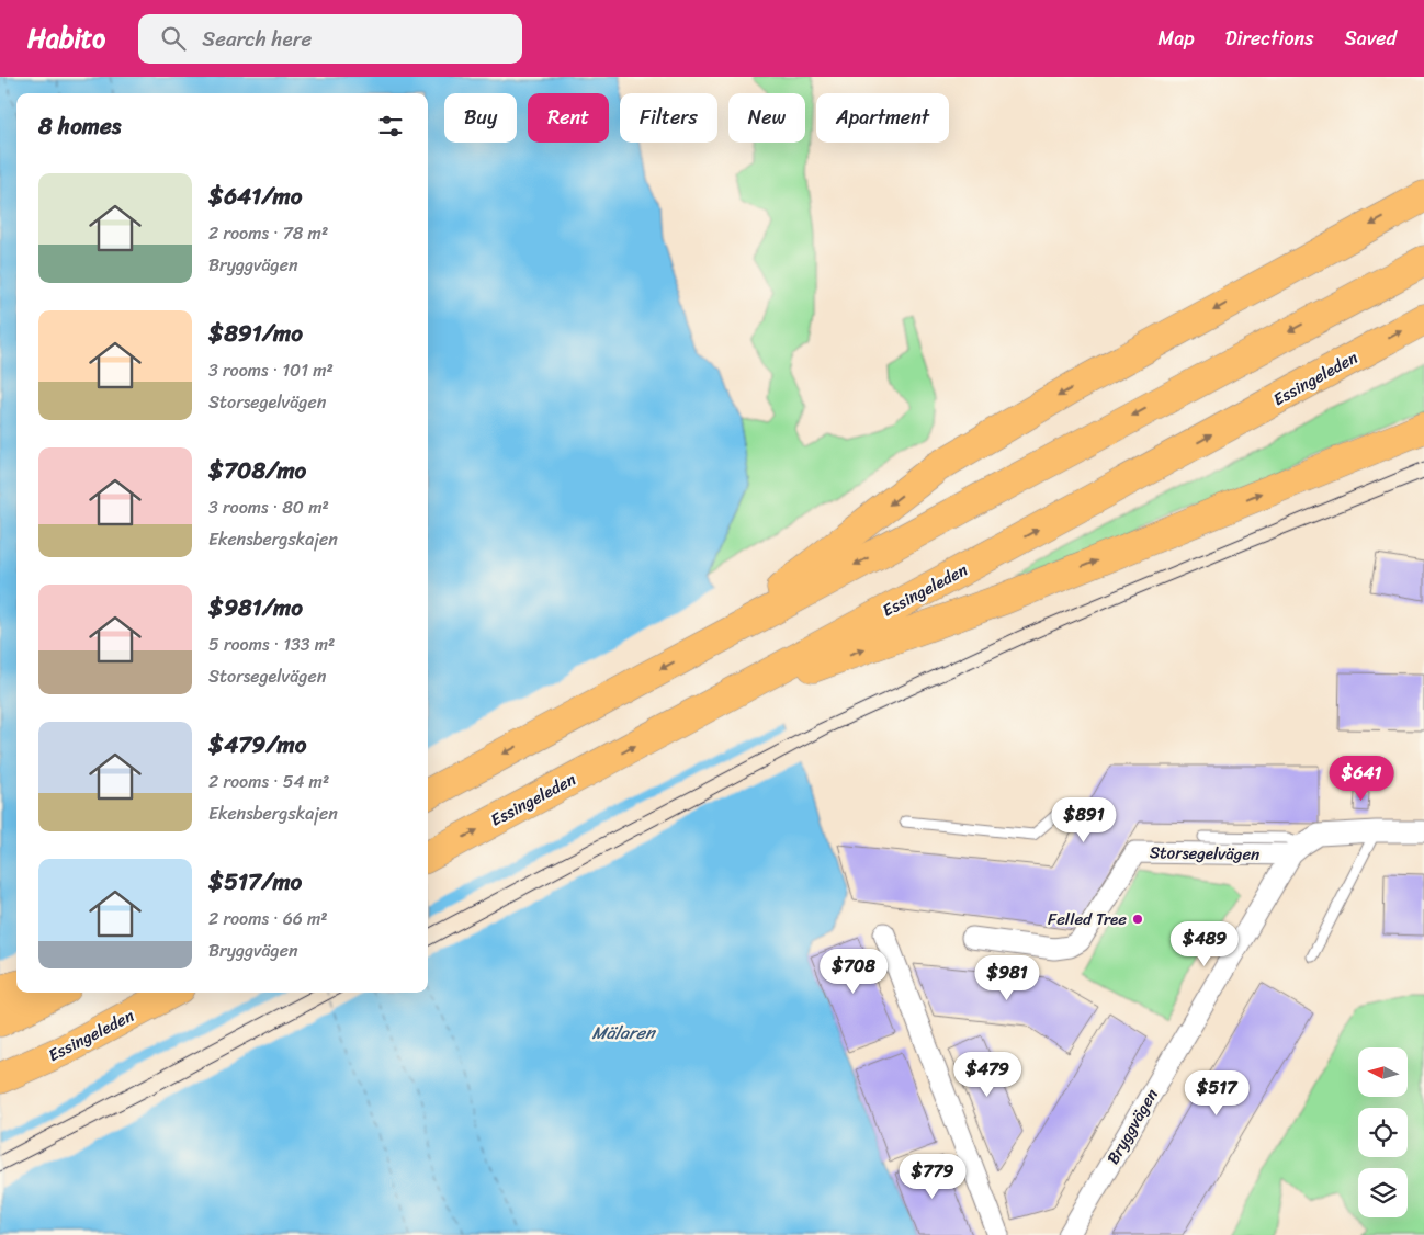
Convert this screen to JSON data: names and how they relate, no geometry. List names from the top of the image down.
{
  "streets": {
    "highway": ["Essingeleden"],
    "street": ["Storsegelvägen", "Bryggvägen"]
  },
  "crossings": [
    ["Storsegelvägen", "Bryggvägen"]
  ],
  "water": ["Mälaren"],
  "places": ["Felled Tree"],
  "north": "left",
  "page": {
    "header": "Habito",
    "search": "Search here",
    "nav": ["Map", "Directions", "Saved"],
    "chip": [
      "Buy",
      "Rent",
      "Filters",
      "New",
      "Apartment"
    ],
    "heading": "8 homes",
    "list": [
      {
        "name": "$641/mo",
        "note": "2 rooms · 78 m² · Bryggvägen"
      },
      {
        "name": "$891/mo",
        "note": "3 rooms · 101 m² · Storsegelvägen"
      },
      {
        "name": "$708/mo",
        "note": "3 rooms · 80 m² · Ekensbergskajen"
      },
      {
        "name": "$981/mo",
        "note": "5 rooms · 133 m² · Storsegelvägen"
      },
      {
        "name": "$479/mo",
        "note": "2 rooms · 54 m² · Ekensbergskajen"
      },
      {
        "name": "$517/mo",
        "note": "2 rooms · 66 m² · Bryggvägen"
      }
    ],
    "price": [
      "$641",
      "$891",
      "$489",
      "$708",
      "$981",
      "$479",
      "$517",
      "$779"
    ]
  }
}
